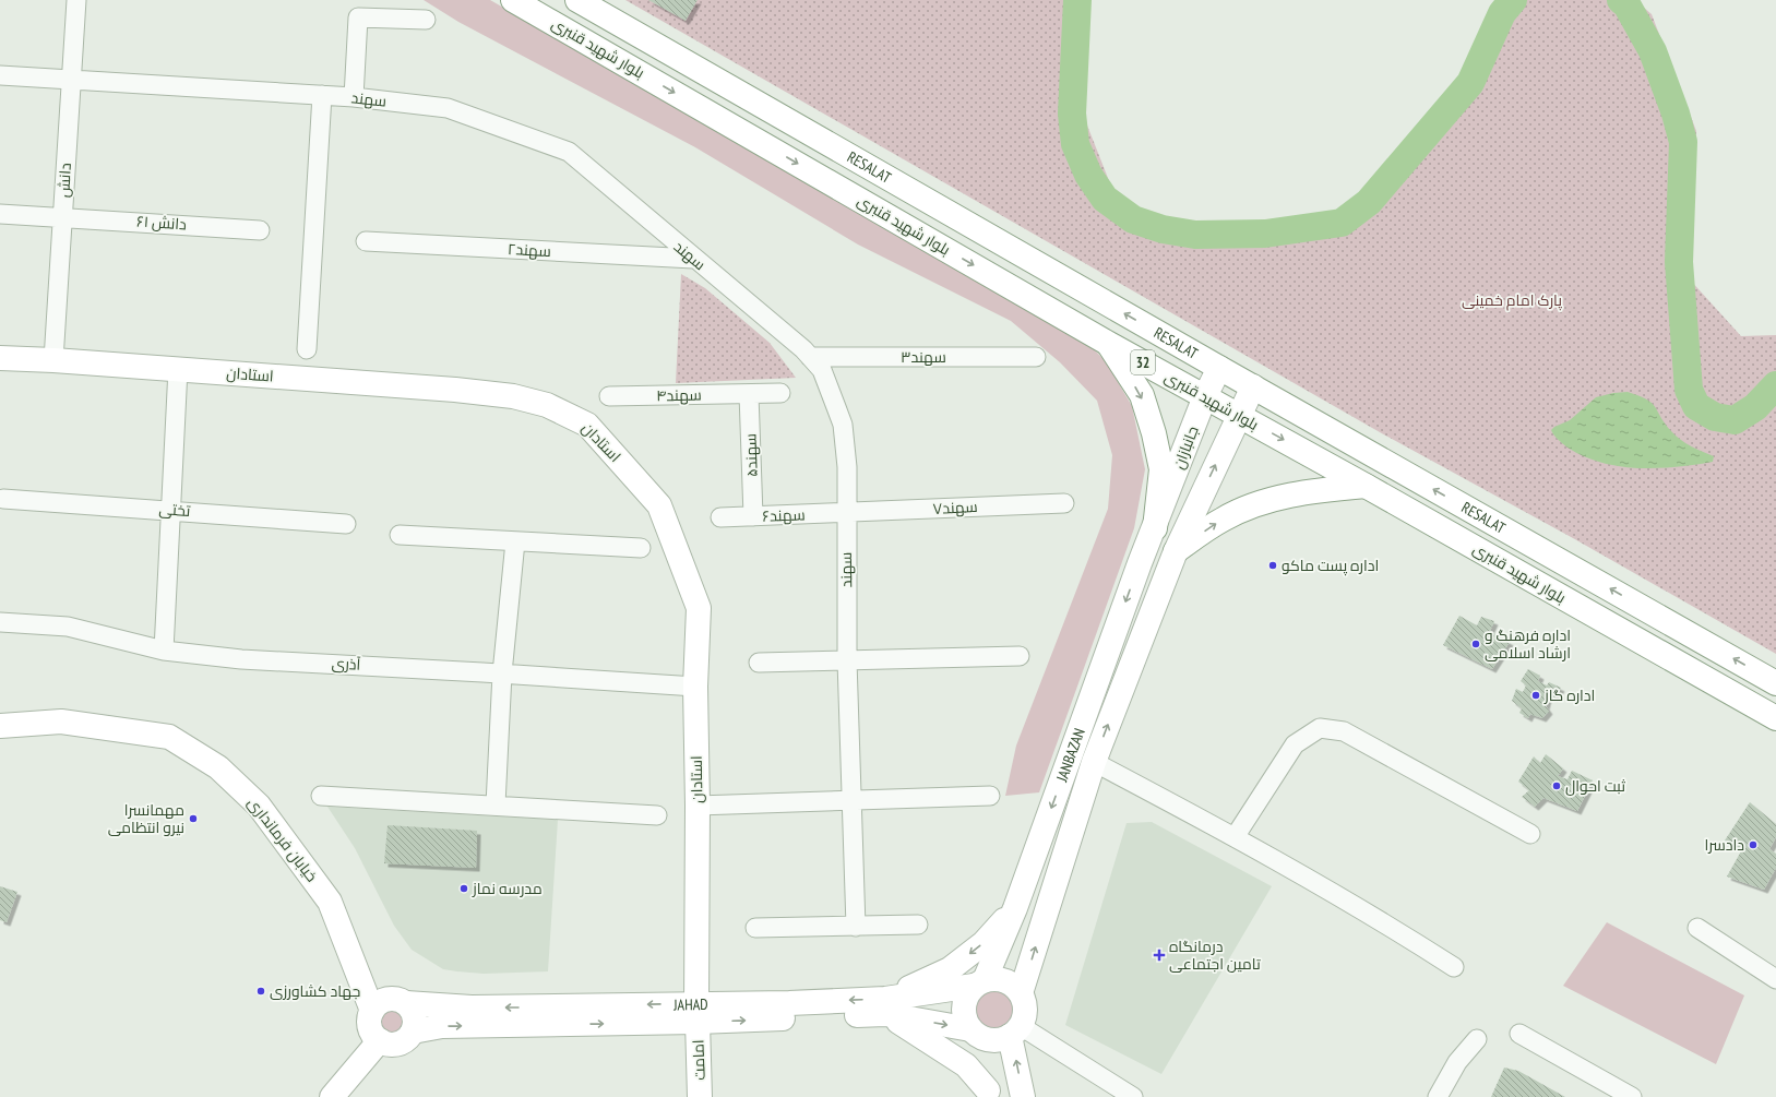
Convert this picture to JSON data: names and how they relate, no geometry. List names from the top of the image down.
{
  "streets": {
    "main road": [
      "بلوار شهید قنبری",
      "RESALAT",
      "32",
      "استادان",
      "جانبازان",
      "JANBAZAN",
      "خیابان فرمانداری",
      "JAHAD",
      "امامت"
    ],
    "street": [
      "سهند",
      "دانش",
      "دانش ۶۱",
      "سهند۲",
      "سهند۳",
      "سهند۴",
      "سهند۵",
      "سهند۷",
      "تختی",
      "سهند۶",
      "آذری"
    ]
  },
  "crossings": [
    ["بلوار شهید قنبری", "جانبازان"],
    ["بلوار شهید قنبری", "JANBAZAN"],
    ["سهند", "دانش"],
    ["سهند", "سهند۲"],
    ["سهند", "سهند۳"],
    ["سهند", "سهند۷"],
    ["سهند", "سهند۶"],
    ["RESALAT", "جانبازان"],
    ["RESALAT", "JANBAZAN"],
    ["دانش", "دانش ۶۱"],
    ["دانش", "استادان"],
    ["استادان", "آذری"],
    ["استادان", "JAHAD"],
    ["استادان", "امامت"],
    ["سهند۴", "سهند۵"],
    ["جانبازان", "JANBAZAN"],
    ["سهند۵", "سهند۶"],
    ["سهند۷", "سهند۶"],
    ["JANBAZAN", "JAHAD"],
    ["خیابان فرمانداری", "JAHAD"],
    ["JAHAD", "امامت"]
  ],
  "one_way": ["بلوار شهید قنبری", "RESALAT"],
  "parks": ["پارک امام خمینی"],
  "places": {
    "other": [
      "اداره پست ماکو",
      "اداره فرهنگ و ارشاد اسلامی",
      "اداره گاز",
      "ثبت احوال",
      "مهمانسرا نیرو انتظامی",
      "دادسرا",
      "مدرسه نماز",
      "جهاد کشاورزی"
    ],
    "health": ["درمانگاه تامین اجتماعی"]
  }
}
